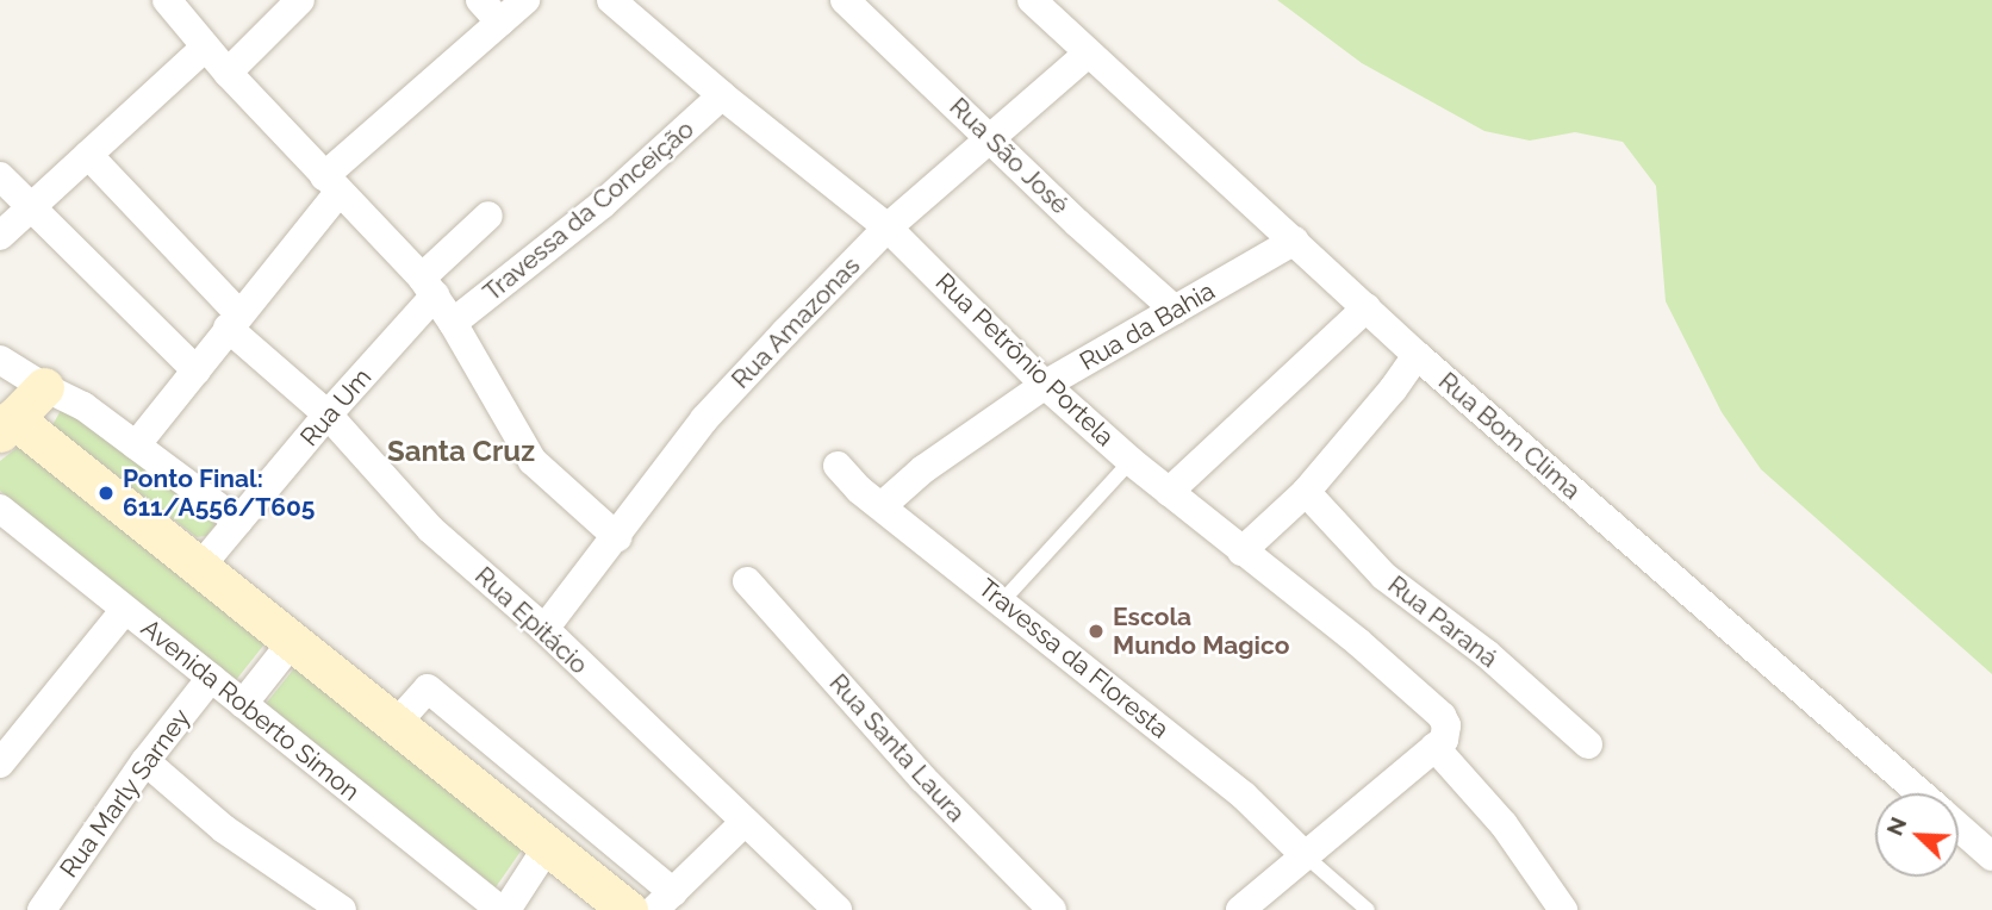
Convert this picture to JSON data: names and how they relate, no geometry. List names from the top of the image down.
{
  "streets": {
    "street": [
      "Rua São José",
      "Travessa da Conceição",
      "Rua Amazonas",
      "Rua da Bahia",
      "Rua Petrônio Portela",
      "Rua Um",
      "Rua Bom Clima",
      "Rua Epitácio",
      "Rua Paraná",
      "Travessa da Floresta",
      "Avenida Roberto Simon",
      "Rua Santa Laura",
      "Rua Marly Sarney"
    ]
  },
  "crossings": [
    ["Rua São José", "Rua Amazonas"],
    ["Rua São José", "Rua da Bahia"],
    ["Travessa da Conceição", "Rua Petrônio Portela"],
    ["Rua Amazonas", "Rua Petrônio Portela"],
    ["Rua Amazonas", "Rua Bom Clima"],
    ["Rua Amazonas", "Rua Epitácio"],
    ["Rua da Bahia", "Rua Petrônio Portela"],
    ["Rua da Bahia", "Rua Bom Clima"],
    ["Rua da Bahia", "Travessa da Floresta"],
    ["Rua Um", "Rua Epitácio"],
    ["Avenida Roberto Simon", "Rua Marly Sarney"]
  ],
  "districts": ["Santa Cruz"],
  "places": ["Ponto Final: 611/A556/T605", "Escola Mundo Magico"],
  "north": "top left"
}
